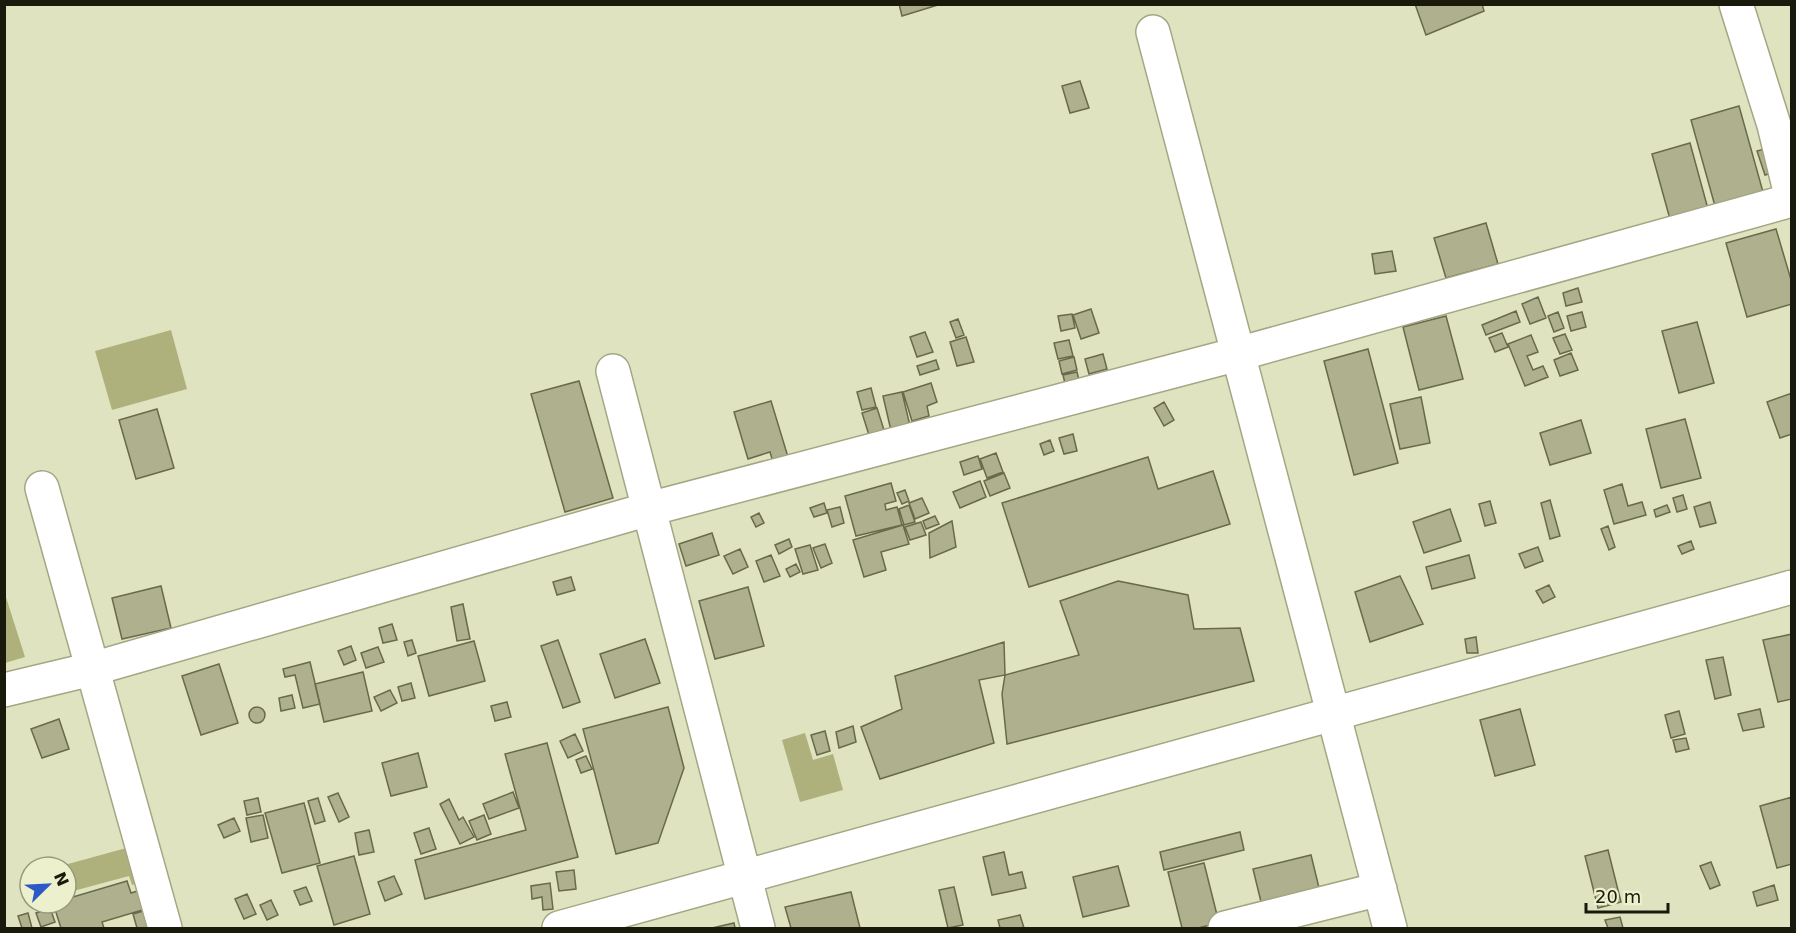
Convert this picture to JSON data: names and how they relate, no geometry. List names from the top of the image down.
{
  "scale_bar": "20 m",
  "north": "top right"
}
